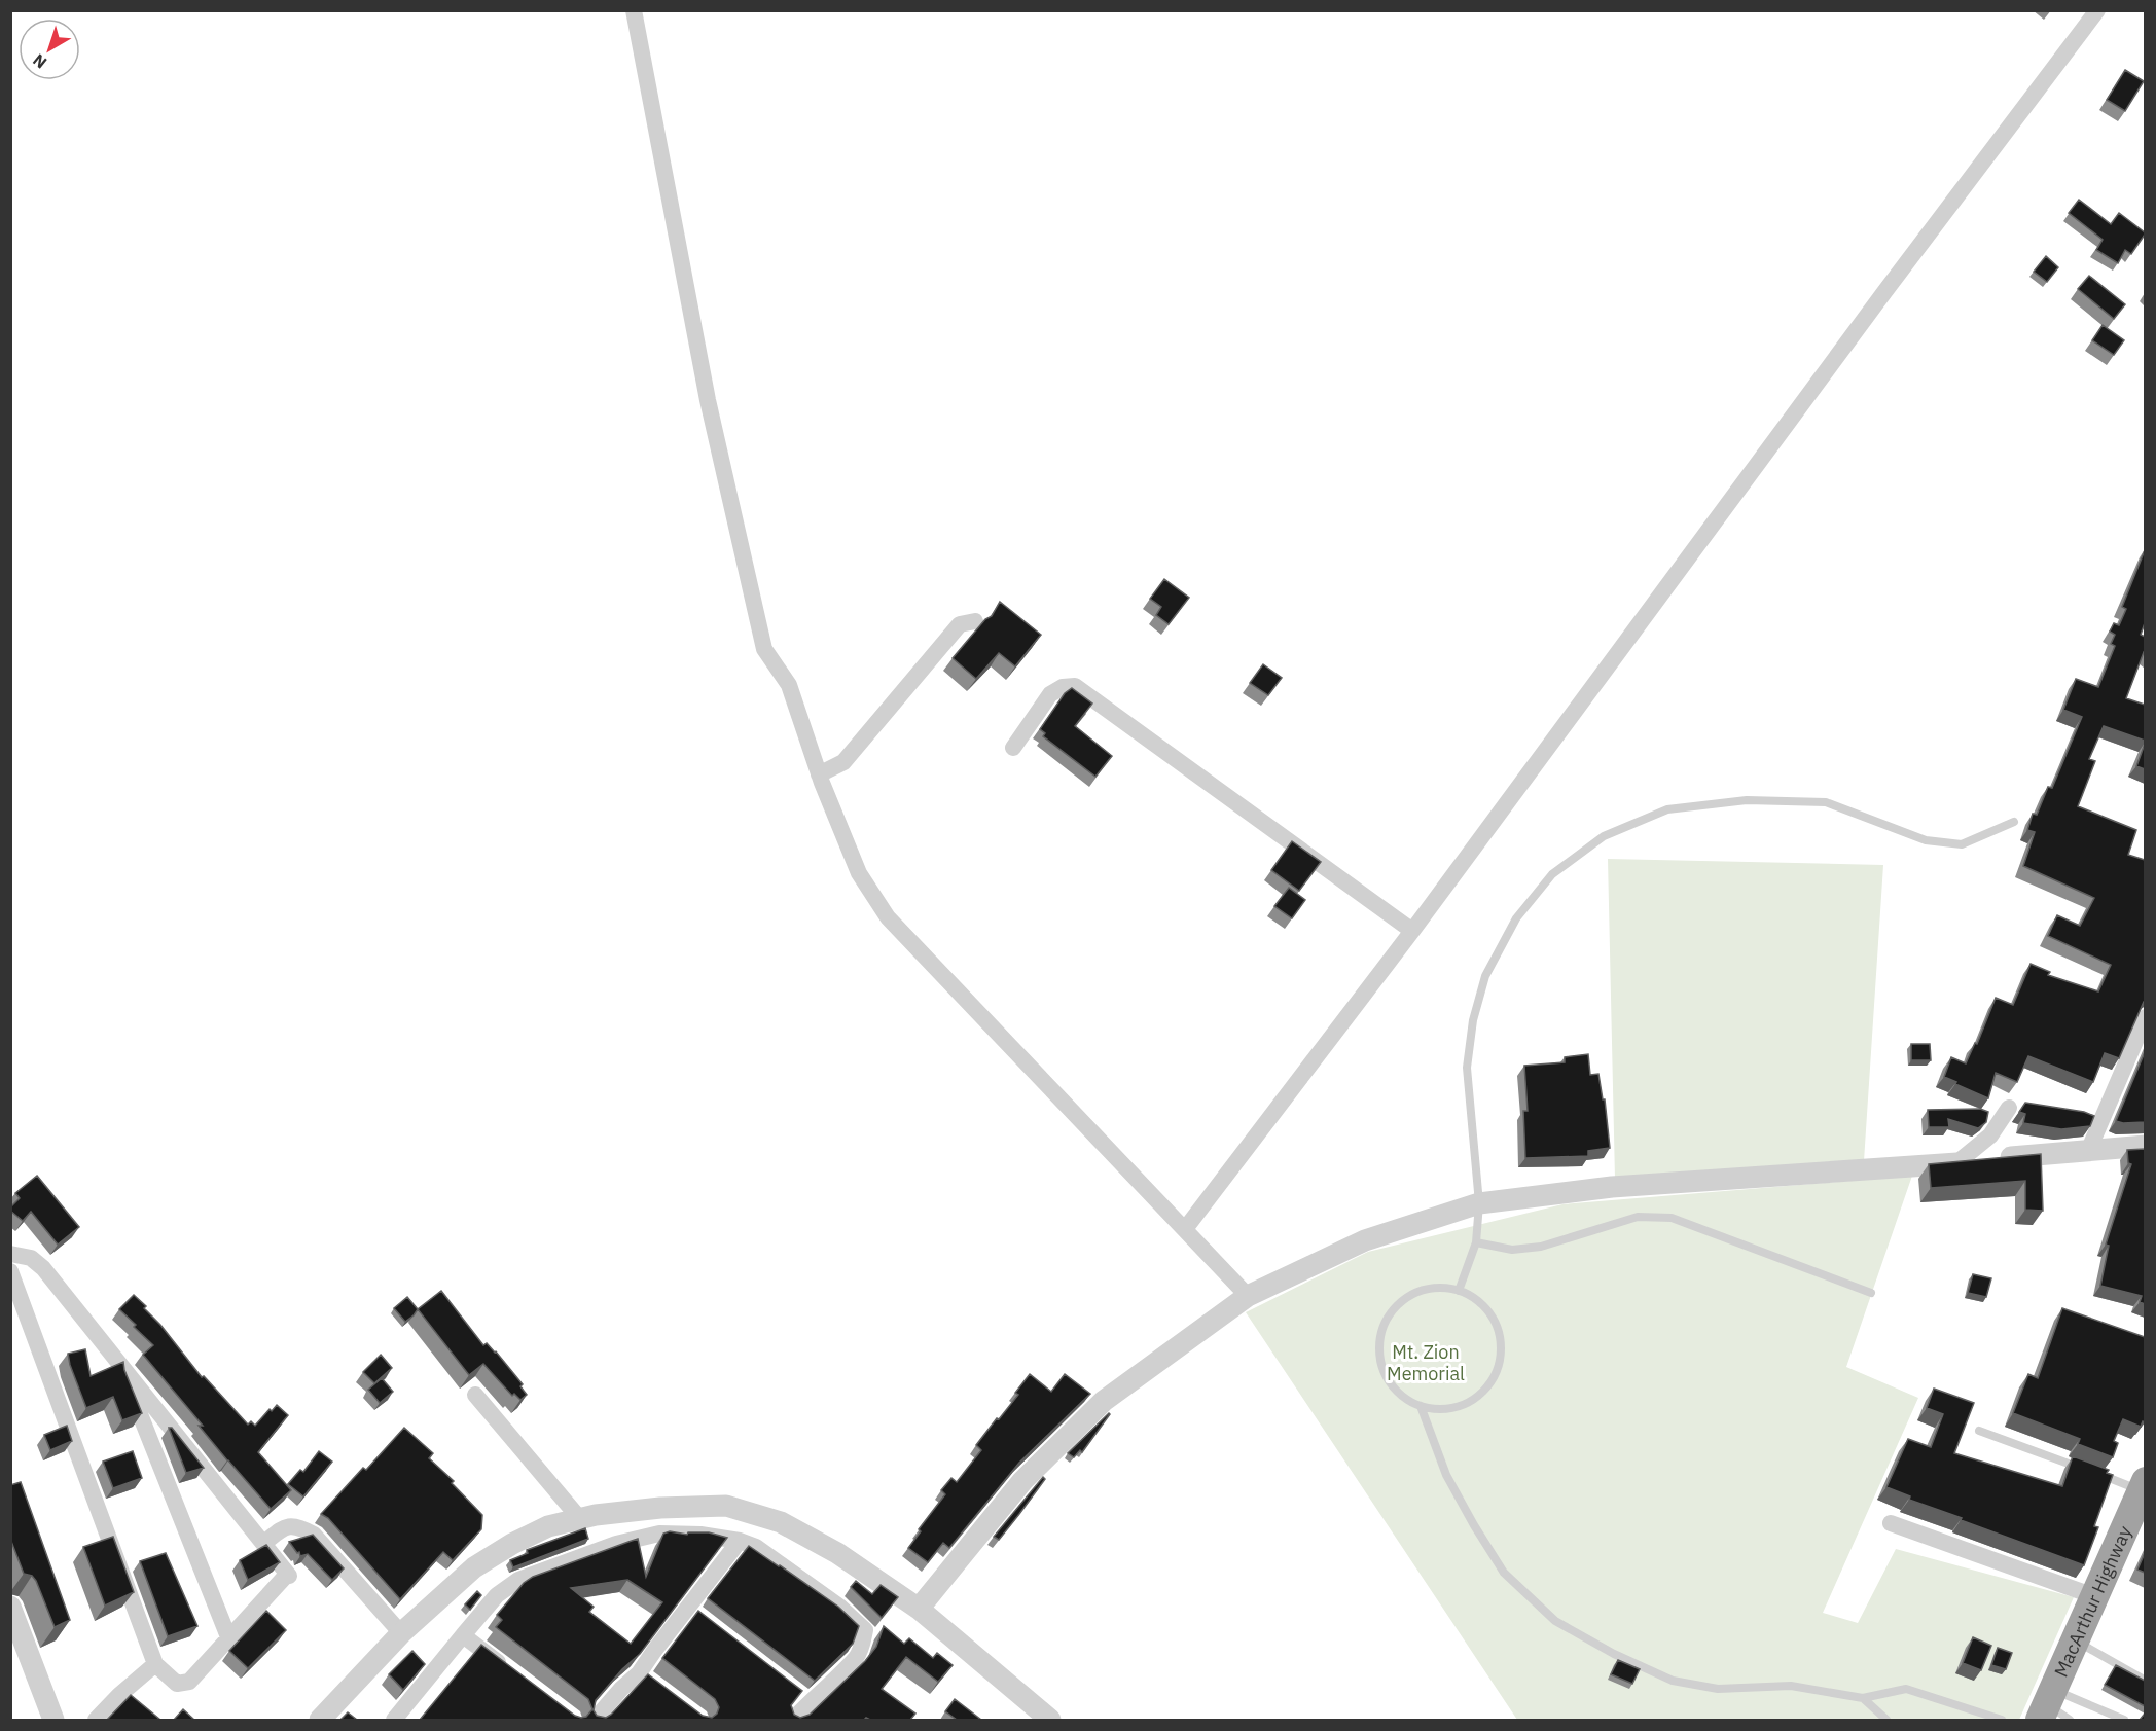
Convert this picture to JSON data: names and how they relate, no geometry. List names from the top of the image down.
{
  "streets": {
    "highway": ["MacArthur Highway"]
  },
  "parks": ["Mt. Zion Memorial"],
  "north": "bottom left"
}
